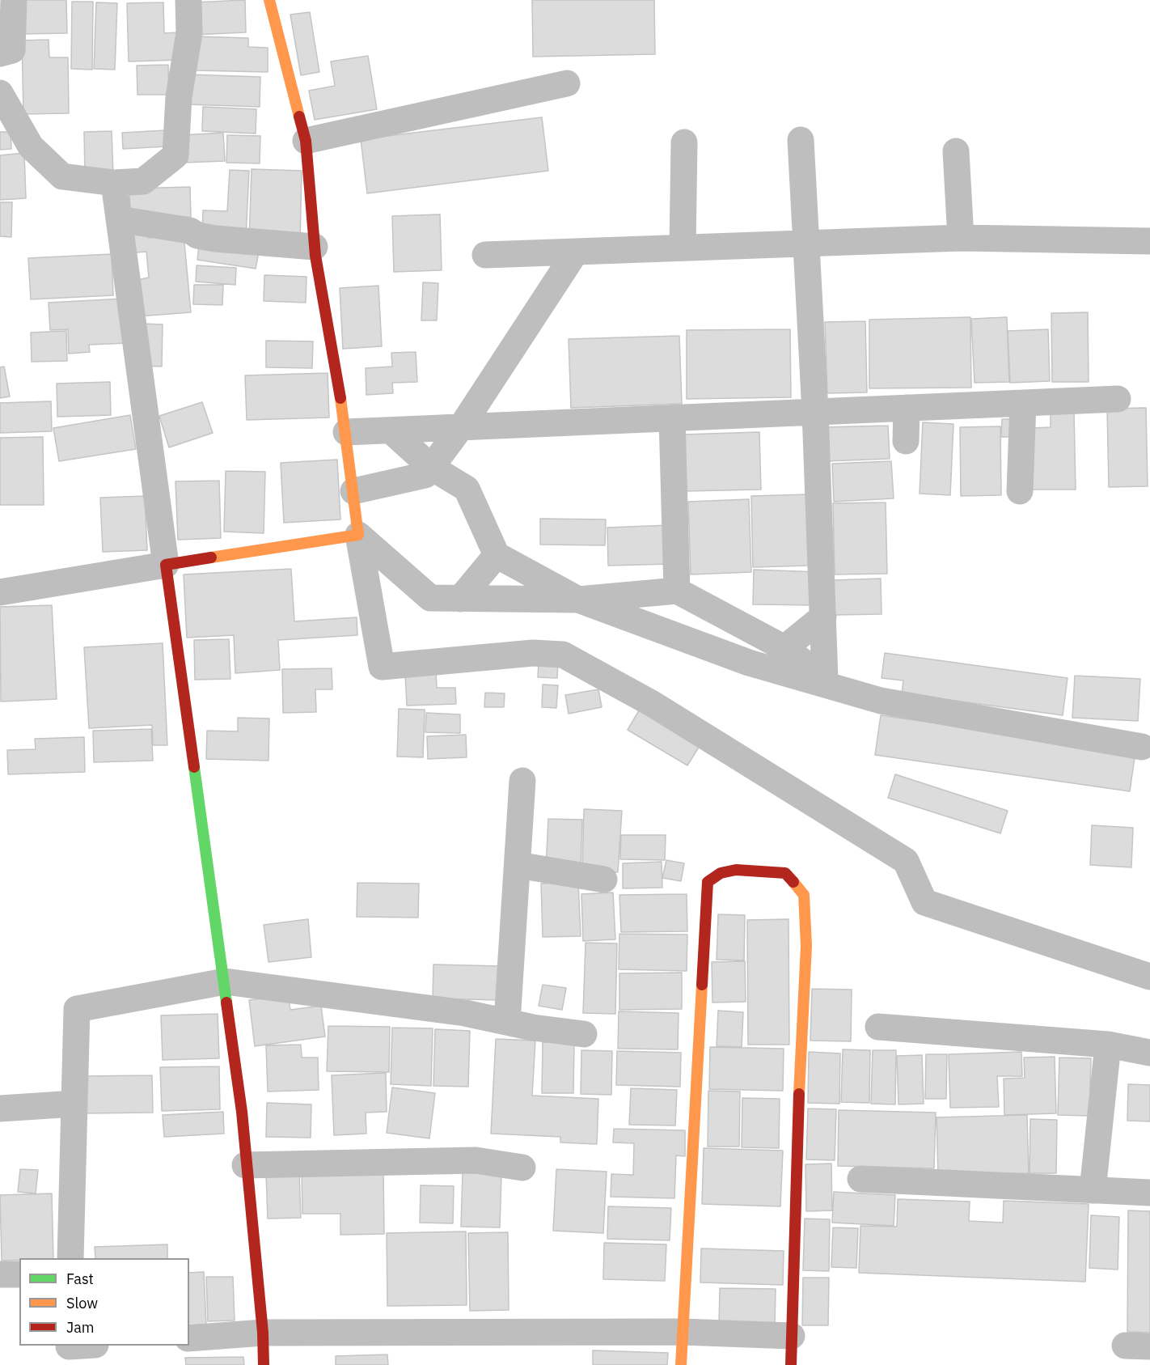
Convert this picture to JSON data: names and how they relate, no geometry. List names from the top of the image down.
{
  "legend": ["Fast", "Slow", "Jam"]
}
